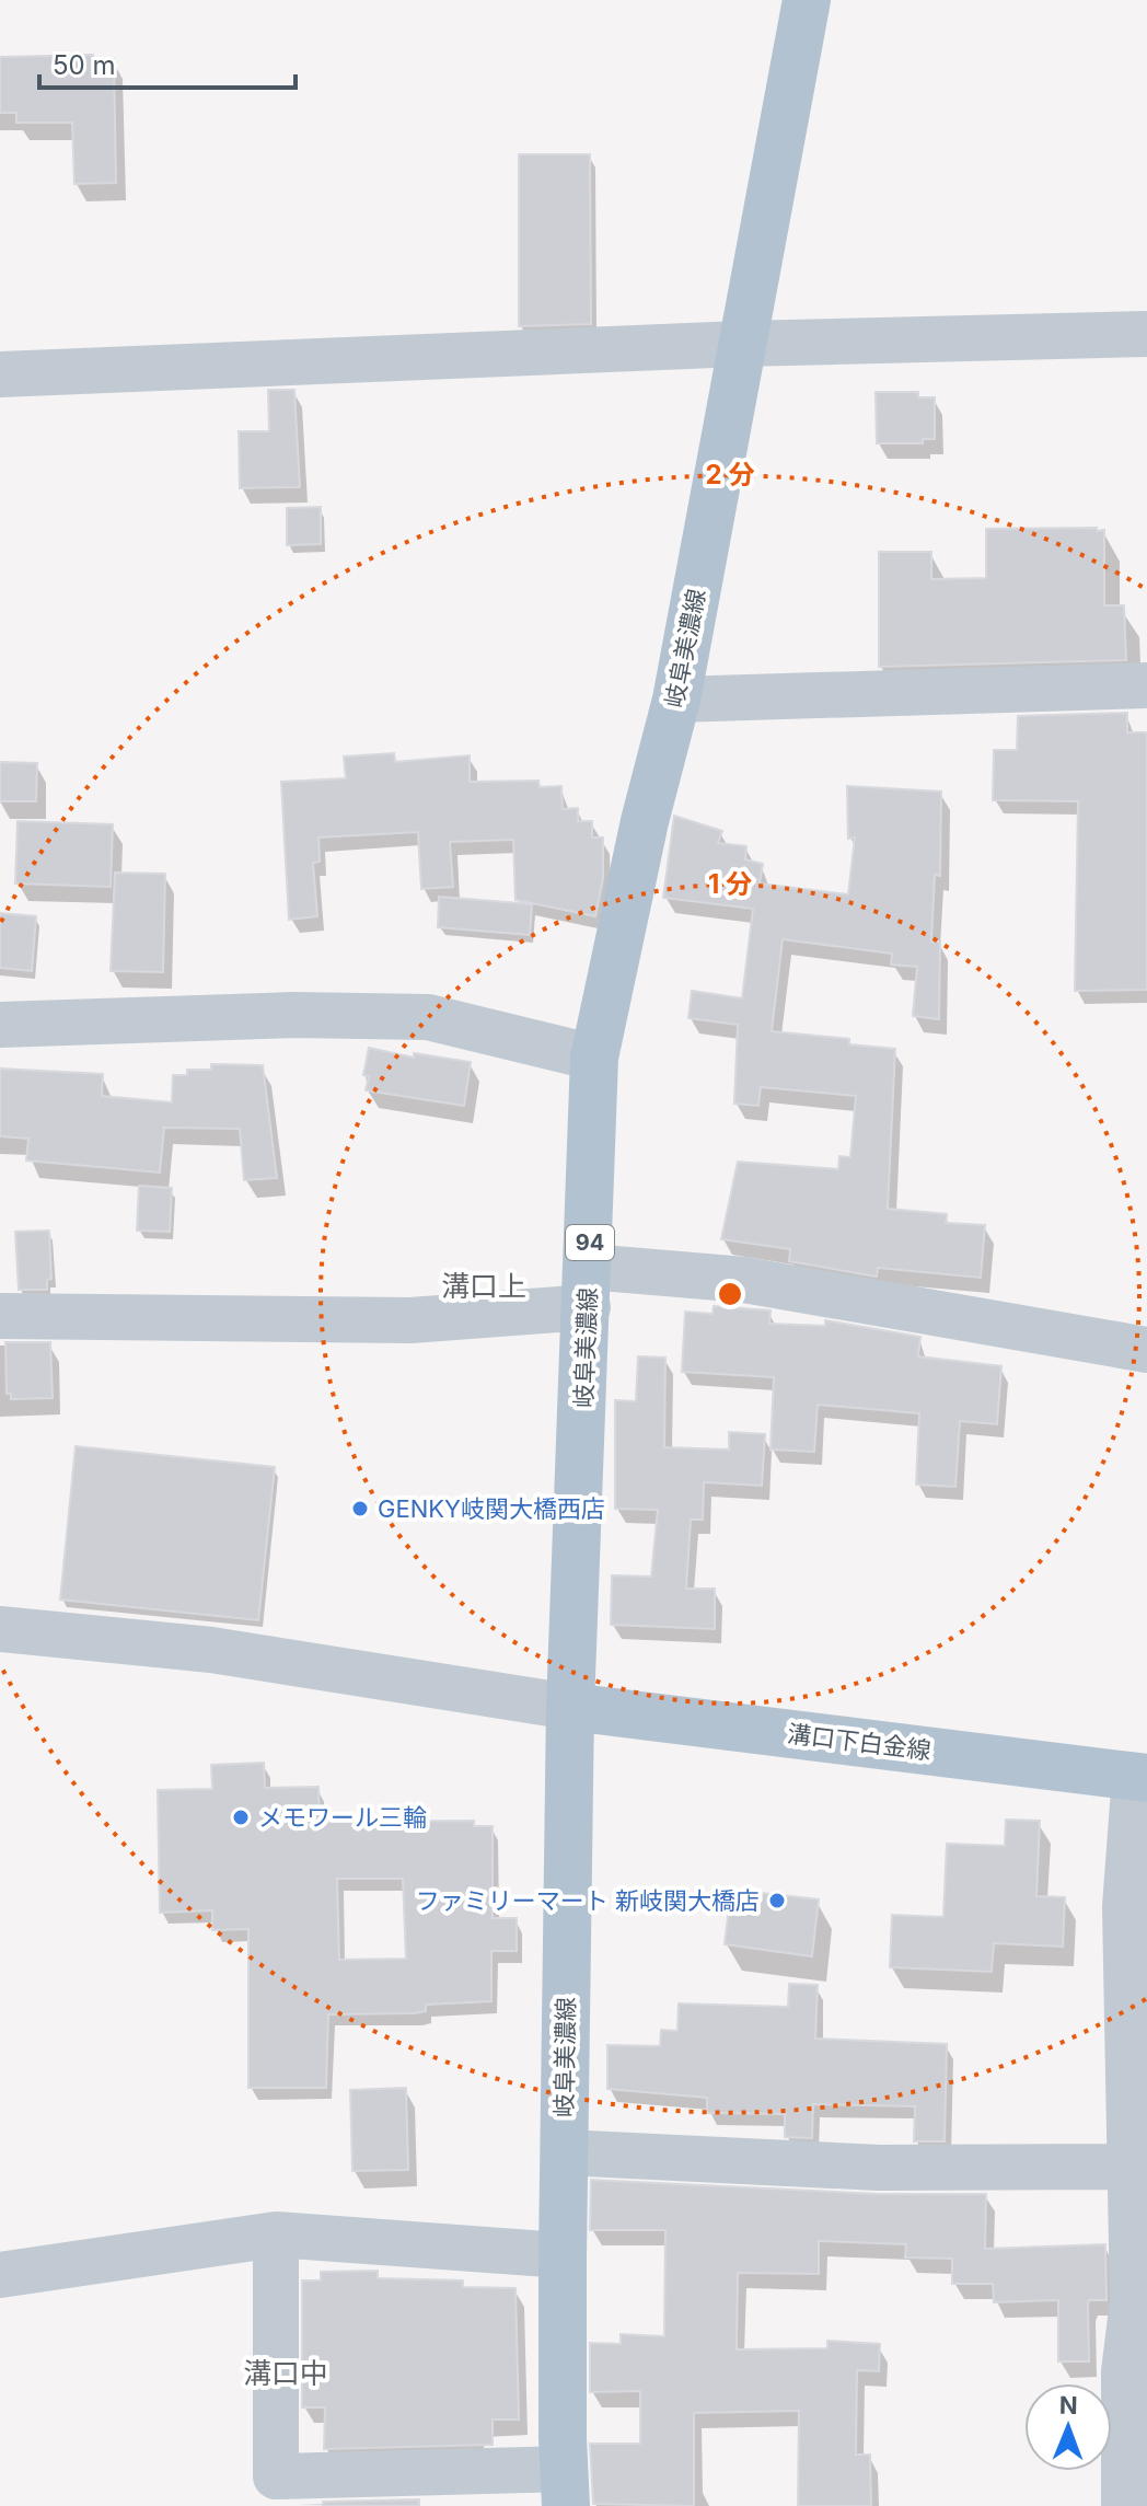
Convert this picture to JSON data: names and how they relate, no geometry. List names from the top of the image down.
{
  "streets": {
    "main road": ["岐阜美濃線", "94", "溝口下白金線"]
  },
  "crossings": [
    ["岐阜美濃線", "溝口下白金線"]
  ],
  "districts": ["溝口上", "溝口中"],
  "places": ["GENKY岐関大橋西店", "メモワール三輪", "ファミリーマート 新岐関大橋店"],
  "scale_bar": "50 m",
  "north": "top",
  "rings": ["2 分", "1 分"]
}
